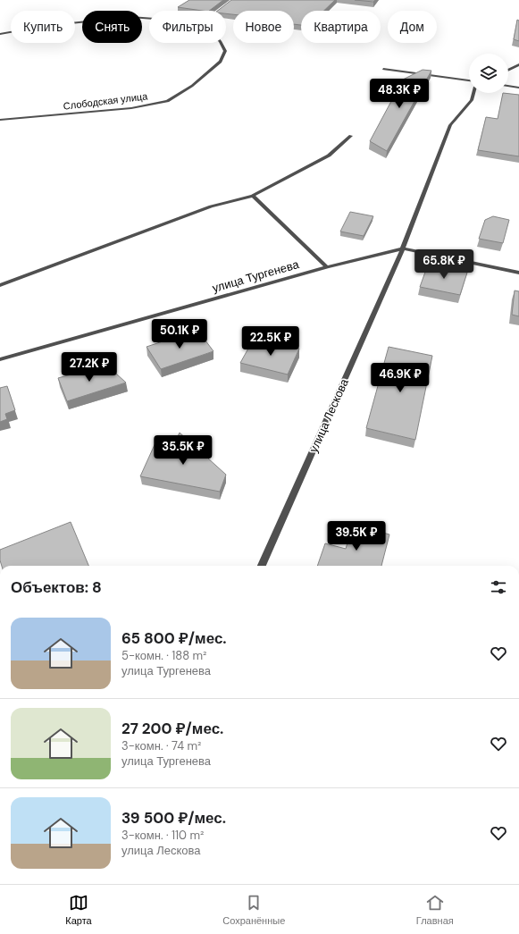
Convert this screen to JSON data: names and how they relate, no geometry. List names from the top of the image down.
{
  "streets": {
    "street": ["Слободская улица", "улица Тургенева", "улица Лескова"]
  },
  "crossings": [
    ["улица Тургенева", "улица Лескова"]
  ],
  "page": {
    "chip": [
      "Купить",
      "Снять",
      "Фильтры",
      "Новое",
      "Квартира",
      "Дом"
    ],
    "price": [
      "48.3K ₽",
      "65.8K ₽",
      "50.1K ₽",
      "22.5K ₽",
      "27.2K ₽",
      "46.9K ₽",
      "35.5K ₽",
      "39.5K ₽"
    ],
    "heading": "Объектов: 8",
    "list": [
      {
        "name": "65 800 ₽/мес.",
        "note": "5-комн. · 188 m² · улица Тургенева"
      },
      {
        "name": "27 200 ₽/мес.",
        "note": "3-комн. · 74 m² · улица Тургенева"
      },
      {
        "name": "39 500 ₽/мес.",
        "note": "3-комн. · 110 m² · улица Лескова"
      }
    ],
    "tabs": ["Карта", "Сохранённые", "Главная"]
  }
}
